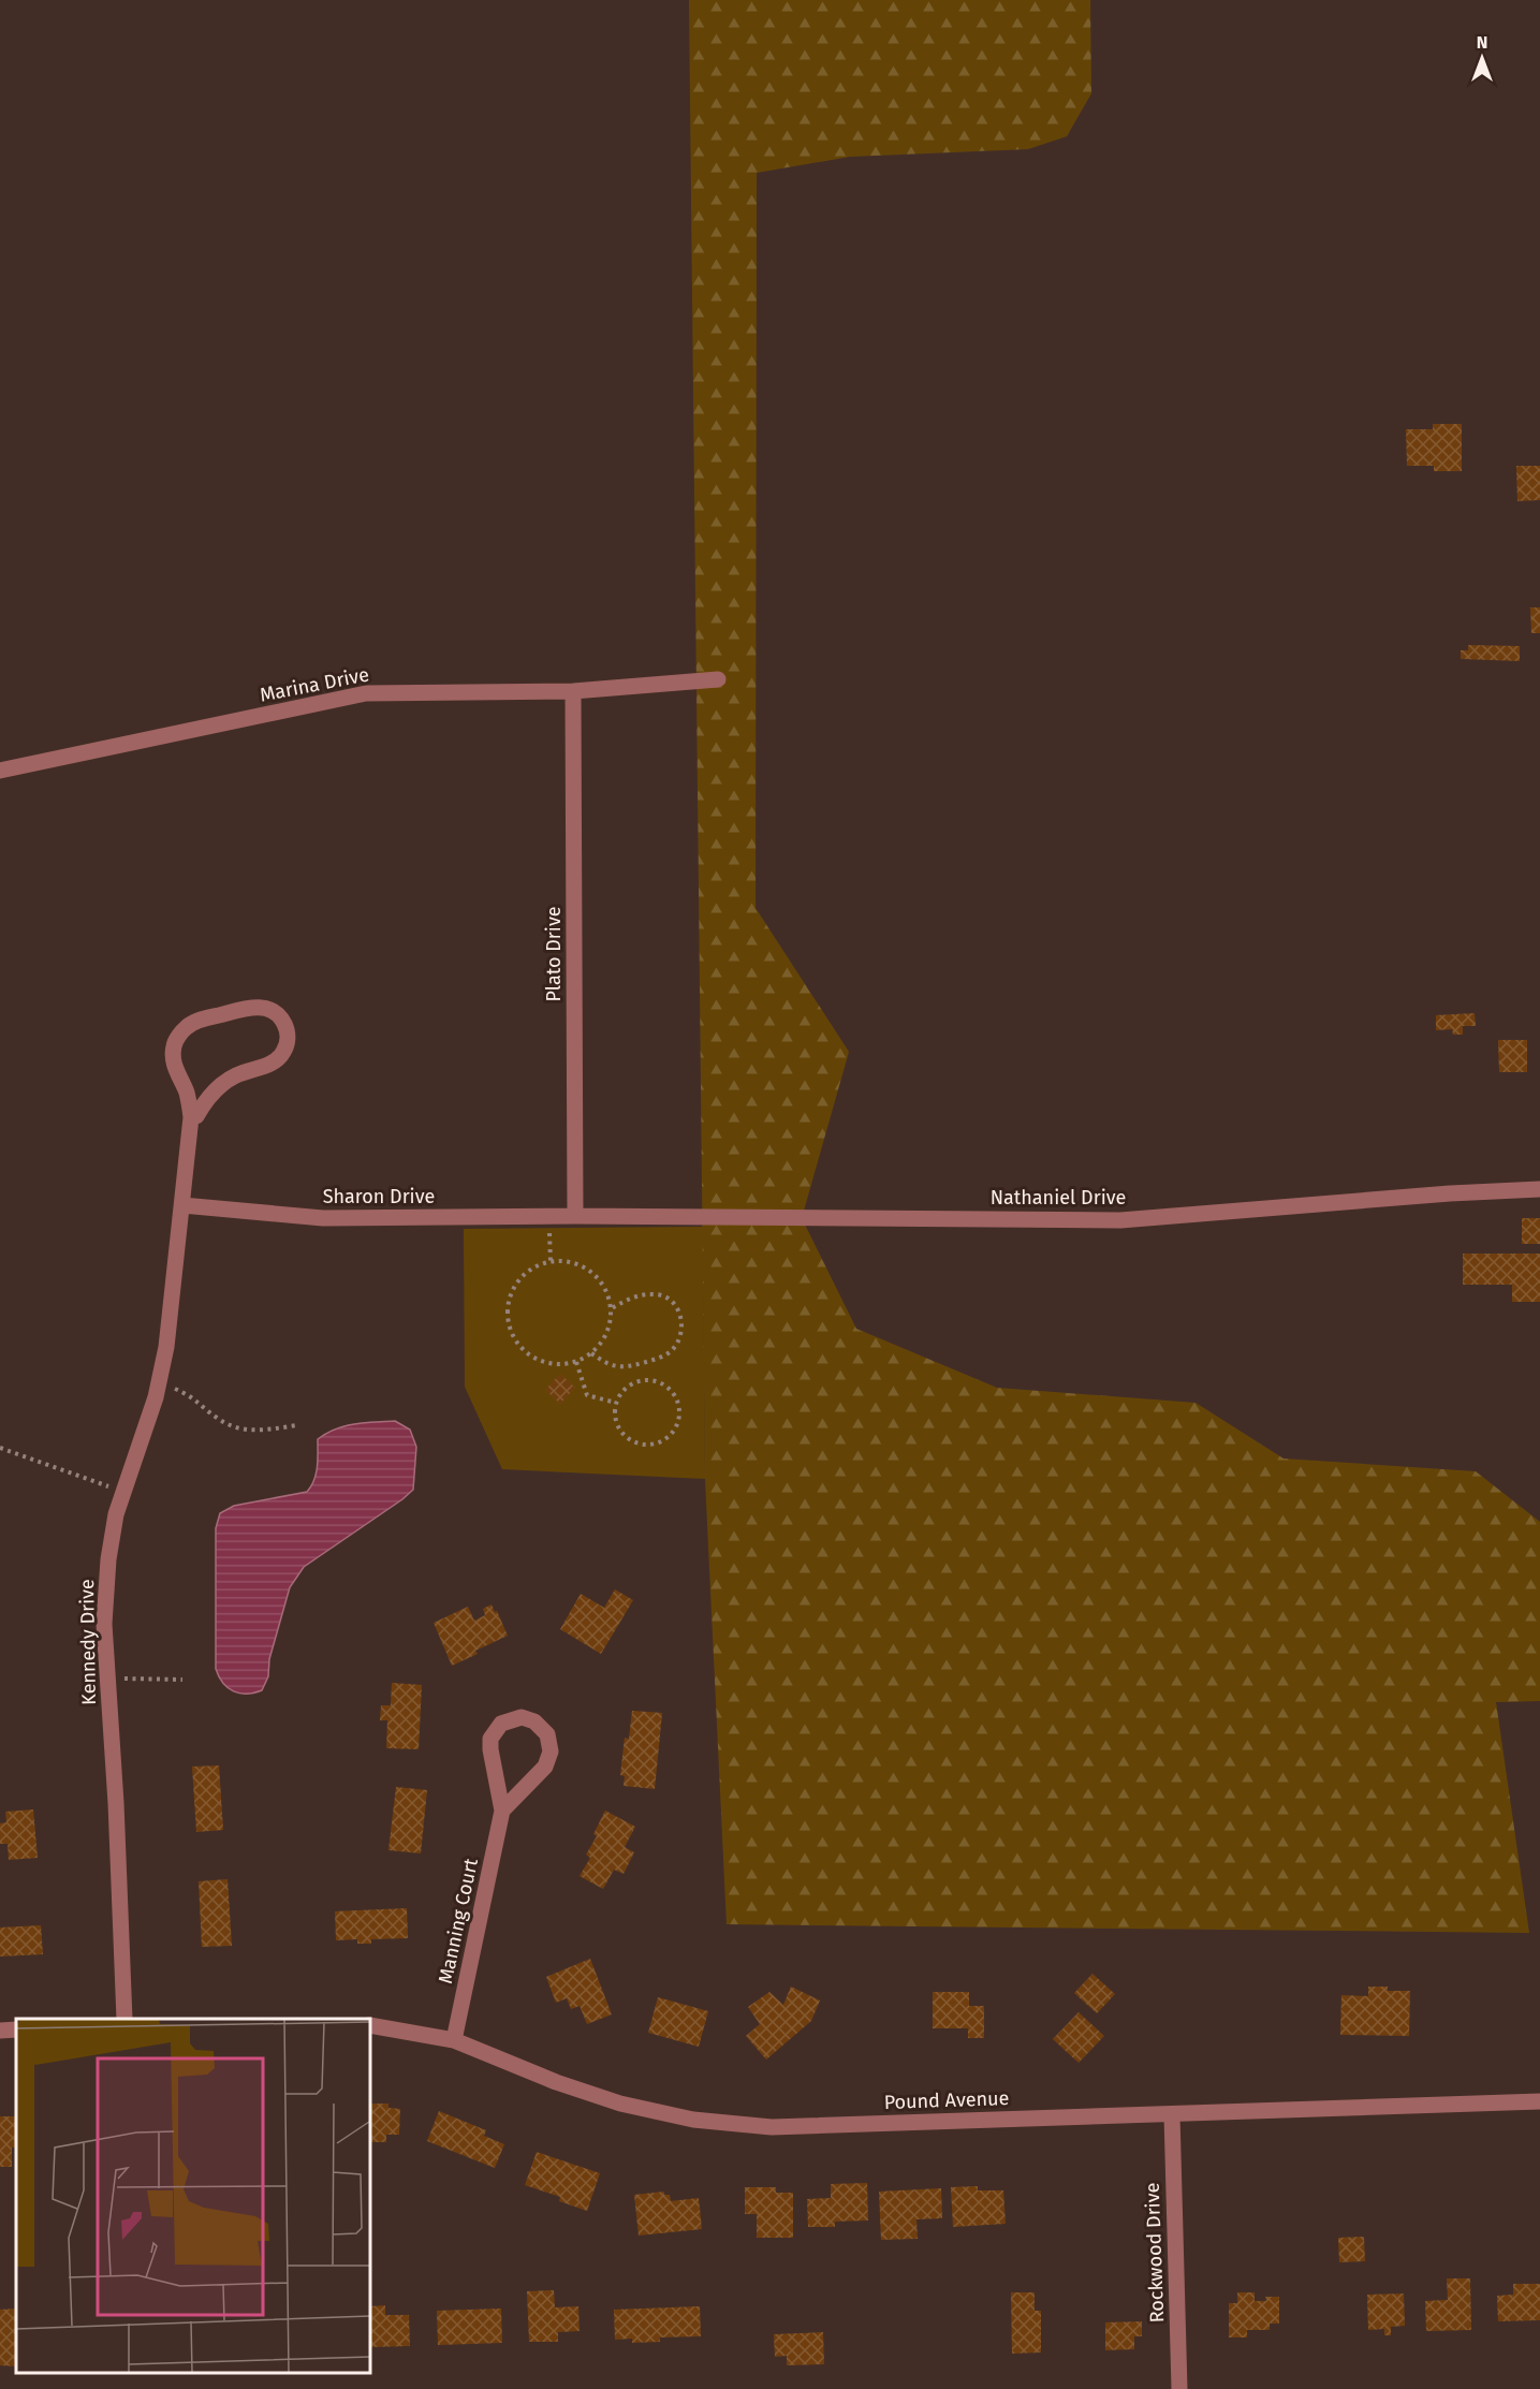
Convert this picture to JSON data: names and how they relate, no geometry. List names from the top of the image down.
{
  "streets": {
    "street": [
      "Marina Drive",
      "Plato Drive",
      "Sharon Drive",
      "Nathaniel Drive",
      "Kennedy Drive",
      "Manning Court",
      "Pound Avenue",
      "Rockwood Drive"
    ]
  },
  "crossings": [
    ["Marina Drive", "Plato Drive"],
    ["Plato Drive", "Sharon Drive"],
    ["Plato Drive", "Nathaniel Drive"],
    ["Sharon Drive", "Nathaniel Drive"],
    ["Sharon Drive", "Kennedy Drive"],
    ["Manning Court", "Pound Avenue"],
    ["Pound Avenue", "Rockwood Drive"]
  ],
  "north": "top"
}
